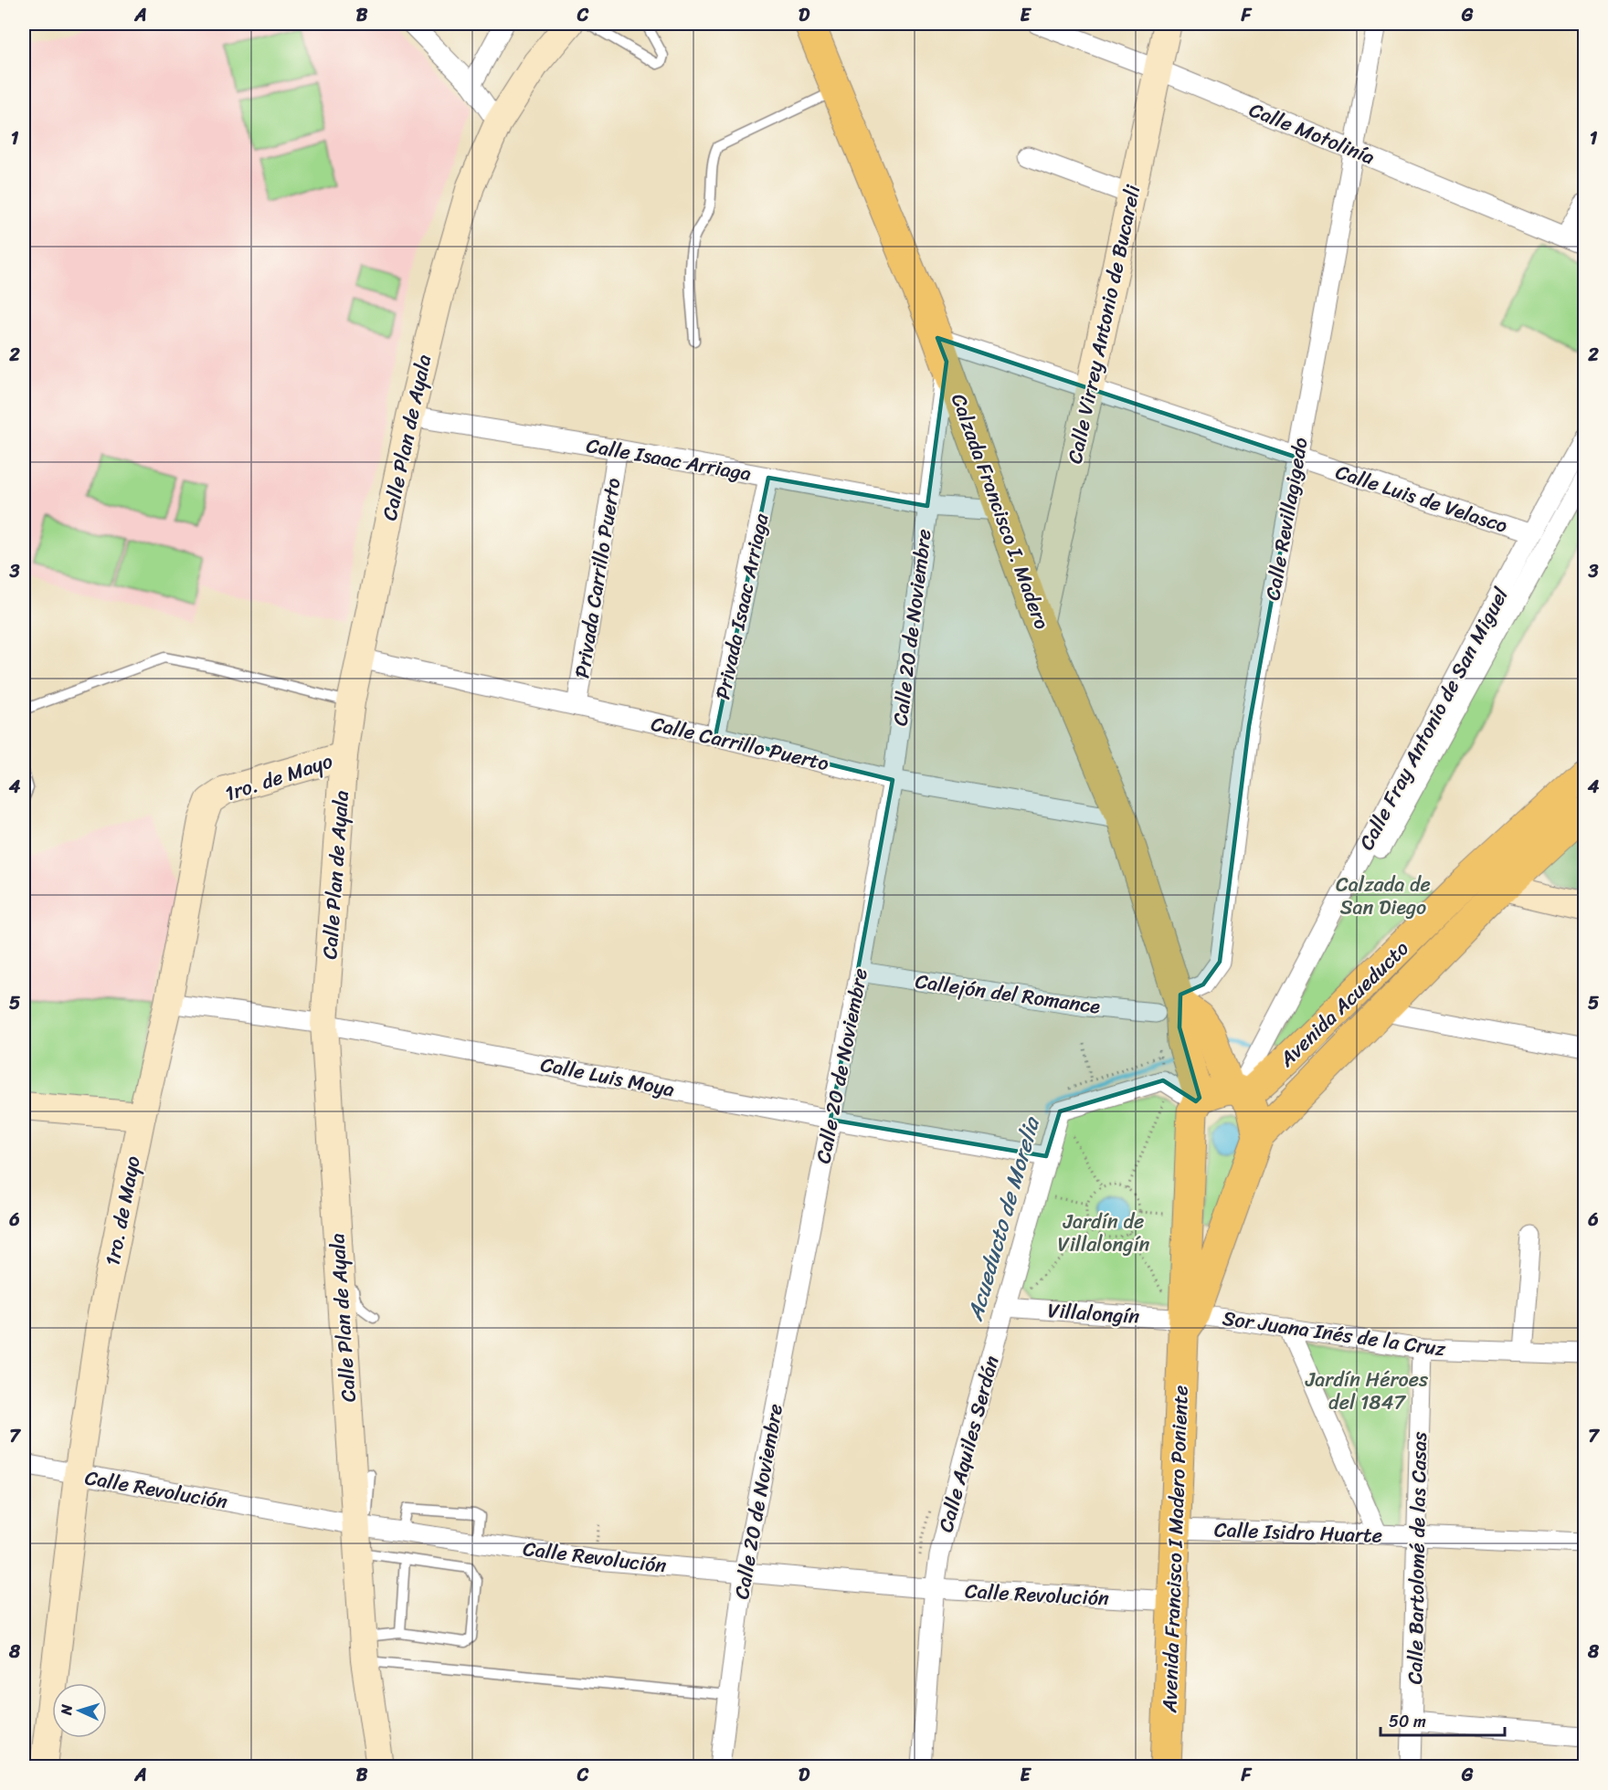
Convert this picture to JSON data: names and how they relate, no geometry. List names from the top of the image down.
{
  "streets": {
    "main road": ["Calzada Francisco I. Madero", "Avenida Acueducto", "Avenida Francisco I Madero Poniente"],
    "street": [
      "Calle Motolinía",
      "Calle Virrey Antonio de Bucareli",
      "Calle Plan de Ayala",
      "Calle Isaac Arriaga",
      "Calle Luis de Velasco",
      "Calle Revillagigedo",
      "Privada Carrillo Puerto",
      "Privada Isaac Arriaga",
      "Calle 20 de Noviembre",
      "Calle Fray Antonio de San Miguel",
      "Calle Carrillo Puerto",
      "1ro. de Mayo",
      "Callejón del Romance",
      "Calle Luis Moya",
      "Villalongín",
      "Sor Juana Inés de la Cruz",
      "Calle Aquiles Serdán",
      "Calle Revolución",
      "Calle Isidro Huarte",
      "Calle Bartolomé de las Casas"
    ]
  },
  "crossings": [
    ["Calle Motolinía", "Calle Virrey Antonio de Bucareli"],
    ["Calle Motolinía", "Calle Revillagigedo"],
    ["Calle Virrey Antonio de Bucareli", "Calle Luis de Velasco"],
    ["Calle Virrey Antonio de Bucareli", "Calzada Francisco I. Madero"],
    ["Calle Plan de Ayala", "Calle Isaac Arriaga"],
    ["Calle Plan de Ayala", "Calle Carrillo Puerto"],
    ["Calle Plan de Ayala", "1ro. de Mayo"],
    ["Calle Plan de Ayala", "Calle Luis Moya"],
    ["Calle Plan de Ayala", "Calle Revolución"],
    ["Calle Isaac Arriaga", "Calzada Francisco I. Madero"],
    ["Calle Isaac Arriaga", "Privada Carrillo Puerto"],
    ["Calle Isaac Arriaga", "Privada Isaac Arriaga"],
    ["Calle Isaac Arriaga", "Calle 20 de Noviembre"],
    ["Calle Luis de Velasco", "Calzada Francisco I. Madero"],
    ["Calle Luis de Velasco", "Calle Revillagigedo"],
    ["Calle Luis de Velasco", "Calle 20 de Noviembre"],
    ["Calle Luis de Velasco", "Calle Fray Antonio de San Miguel"],
    ["Calzada Francisco I. Madero", "Calle Revillagigedo"],
    ["Calzada Francisco I. Madero", "Calle 20 de Noviembre"],
    ["Calzada Francisco I. Madero", "Calle Carrillo Puerto"],
    ["Calzada Francisco I. Madero", "Callejón del Romance"],
    ["Calzada Francisco I. Madero", "Calle Aquiles Serdán"],
    ["Calzada Francisco I. Madero", "Avenida Francisco I Madero Poniente"],
    ["Calle Revillagigedo", "Callejón del Romance"],
    ["Privada Carrillo Puerto", "Calle Carrillo Puerto"],
    ["Privada Isaac Arriaga", "Calle Carrillo Puerto"],
    ["Calle 20 de Noviembre", "Calle Carrillo Puerto"],
    ["Calle 20 de Noviembre", "Callejón del Romance"],
    ["Calle 20 de Noviembre", "Calle Luis Moya"],
    ["Calle 20 de Noviembre", "Calle Revolución"],
    ["Calle Fray Antonio de San Miguel", "Avenida Acueducto"],
    ["1ro. de Mayo", "Calle Luis Moya"],
    ["1ro. de Mayo", "Calle Revolución"],
    ["Calle Luis Moya", "Calle Aquiles Serdán"],
    ["Villalongín", "Sor Juana Inés de la Cruz"],
    ["Villalongín", "Calle Aquiles Serdán"],
    ["Villalongín", "Avenida Francisco I Madero Poniente"],
    ["Sor Juana Inés de la Cruz", "Avenida Francisco I Madero Poniente"],
    ["Sor Juana Inés de la Cruz", "Calle Bartolomé de las Casas"],
    ["Calle Aquiles Serdán", "Calle Revolución"],
    ["Calle Aquiles Serdán", "Avenida Francisco I Madero Poniente"],
    ["Calle Revolución", "Avenida Francisco I Madero Poniente"],
    ["Calle Isidro Huarte", "Avenida Francisco I Madero Poniente"],
    ["Calle Isidro Huarte", "Calle Bartolomé de las Casas"]
  ],
  "water": ["Acueducto de Morelia"],
  "parks": ["Calzada de San Diego", "Jardín de Villalongín", "Jardín Héroes del 1847"],
  "scale_bar": "50 m",
  "north": "left",
  "grid": {
    "columns": [
      "A",
      "B",
      "C",
      "D",
      "E",
      "F",
      "G"
    ],
    "rows": [
      "1",
      "2",
      "3",
      "4",
      "5",
      "6",
      "7",
      "8"
    ]
  }
}
